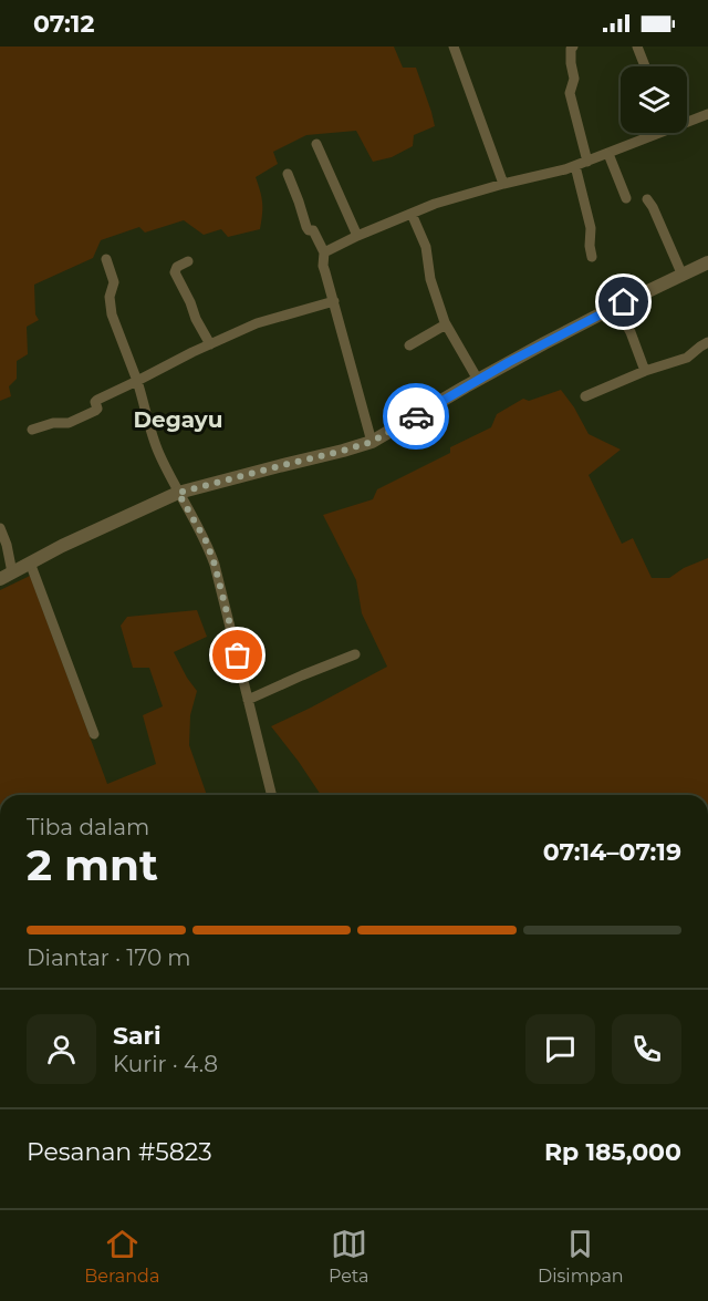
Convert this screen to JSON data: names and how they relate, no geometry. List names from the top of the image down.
{
  "districts": ["Degayu"],
  "page": {
    "status": "07:12",
    "heading": ["2 mnt", "Tiba dalam", "07:14–07:19"],
    "panel": [
      "Sari",
      "Kurir · 4.8",
      "Pesanan #5823",
      "Rp 185,000"
    ],
    "bar": "Diantar · 170 m",
    "tabs": ["Beranda", "Peta", "Disimpan"]
  }
}
